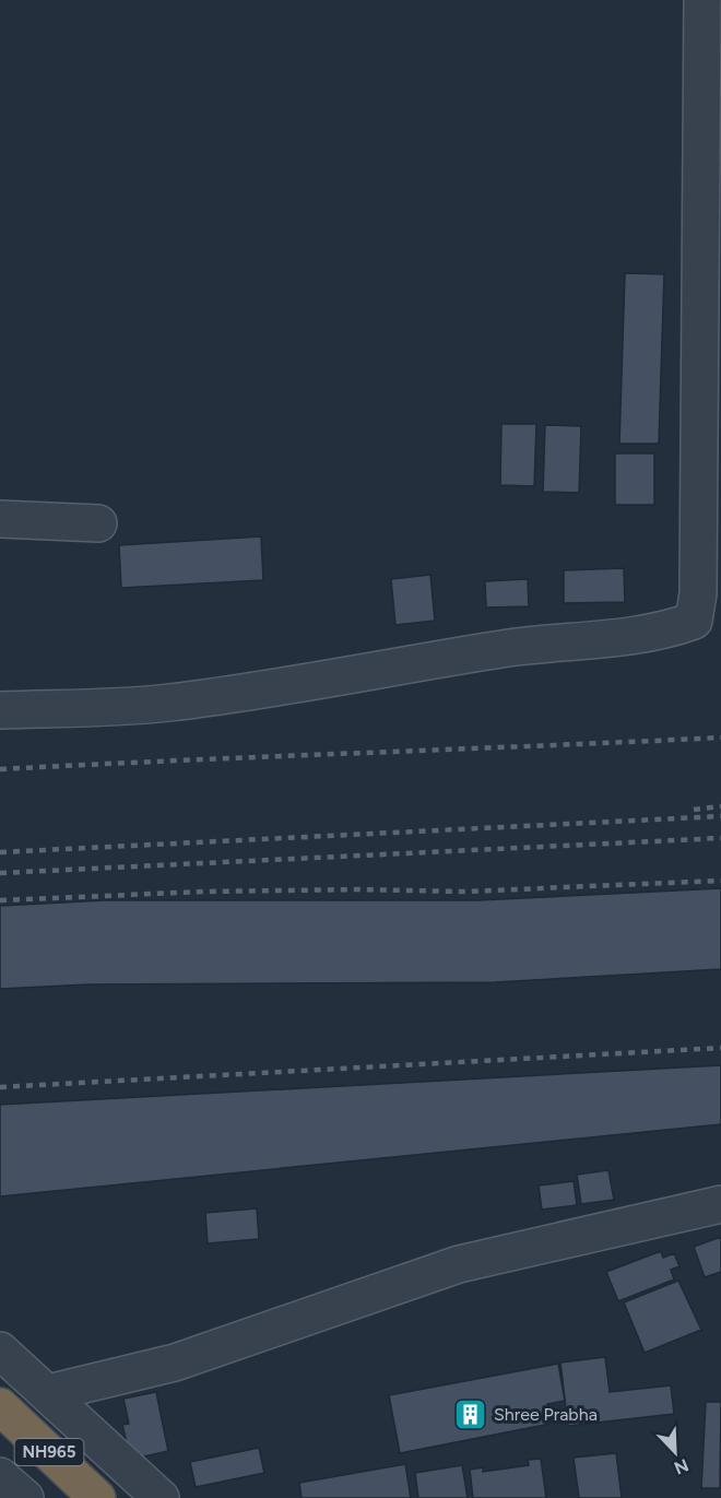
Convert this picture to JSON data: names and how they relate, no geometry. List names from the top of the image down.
{
  "streets": {
    "highway": ["NH965"]
  },
  "places": {
    "building": ["Shree Prabha"]
  },
  "north": "bottom right"
}
